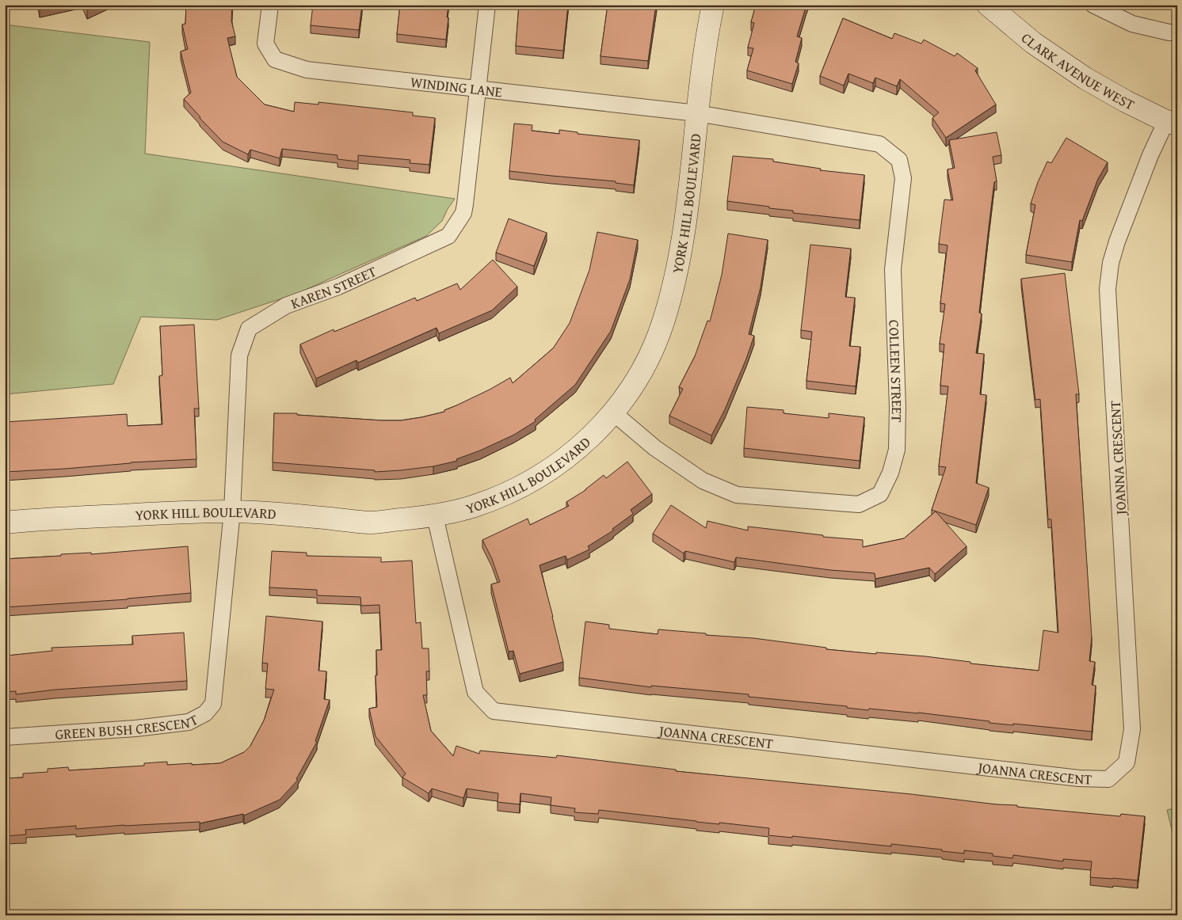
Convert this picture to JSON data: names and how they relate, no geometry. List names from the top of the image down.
{
  "streets": {
    "street": [
      "CLARK AVENUE WEST",
      "WINDING LANE",
      "YORK HILL BOULEVARD",
      "KAREN STREET",
      "COLLEEN STREET",
      "JOANNA CRESCENT",
      "GREEN BUSH CRESCENT"
    ]
  },
  "crossings": [
    ["CLARK AVENUE WEST", "JOANNA CRESCENT"],
    ["WINDING LANE", "YORK HILL BOULEVARD"],
    ["WINDING LANE", "KAREN STREET"],
    ["WINDING LANE", "COLLEEN STREET"],
    ["YORK HILL BOULEVARD", "KAREN STREET"],
    ["YORK HILL BOULEVARD", "COLLEEN STREET"],
    ["YORK HILL BOULEVARD", "JOANNA CRESCENT"],
    ["YORK HILL BOULEVARD", "GREEN BUSH CRESCENT"],
    ["KAREN STREET", "GREEN BUSH CRESCENT"]
  ]
}
